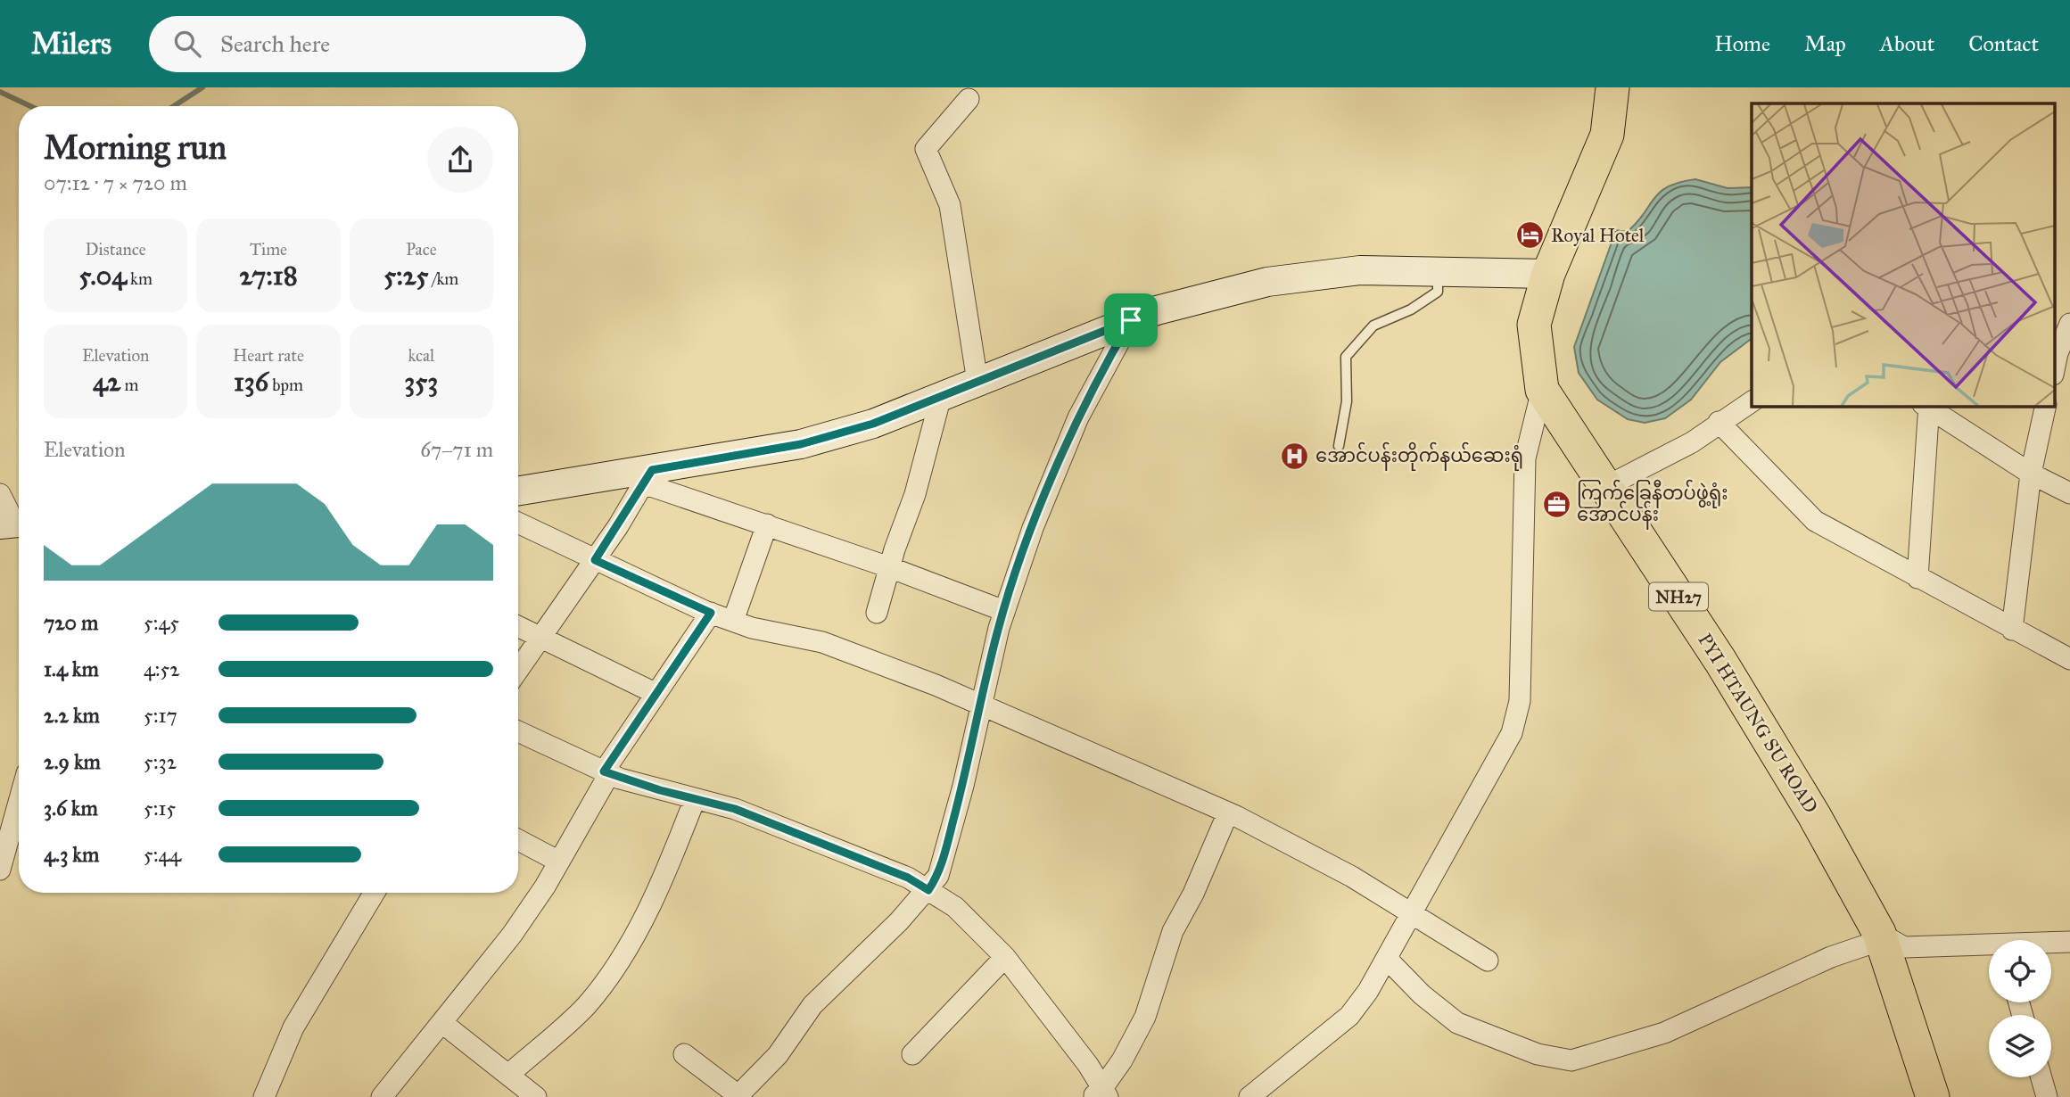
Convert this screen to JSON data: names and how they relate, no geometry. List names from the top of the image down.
{
  "streets": {
    "highway": ["NH27", "PYI HTAUNG SU ROAD"]
  },
  "places": {
    "hotel": ["Royal Hotel"],
    "hospital": ["အောင်ပန်းတိုက်နယ်ဆေးရုံ"],
    "office": ["ကြက်ခြေနီတပ်ဖွဲ့ရုံး အောင်ပန်း"]
  },
  "page": {
    "header": "Milers",
    "search": "Search here",
    "nav": [
      "Home",
      "Map",
      "About",
      "Contact"
    ],
    "heading": ["Morning run", "07:12 · 7 × 720 m"],
    "stats": [
      ["Distance", "5.04 km"],
      ["Time", "27:18"],
      ["Pace", "5:25 /km"],
      ["Elevation", "42 m"],
      ["Heart rate", "136 bpm"],
      ["kcal", "353"]
    ],
    "chart": ["Elevation", "67–71 m"],
    "list": [
      {
        "name": "720 m",
        "note": "5:45"
      },
      {
        "name": "1.4 km",
        "note": "4:52"
      },
      {
        "name": "2.2 km",
        "note": "5:17"
      },
      {
        "name": "2.9 km",
        "note": "5:32"
      },
      {
        "name": "3.6 km",
        "note": "5:15"
      },
      {
        "name": "4.3 km",
        "note": "5:44"
      }
    ]
  }
}
